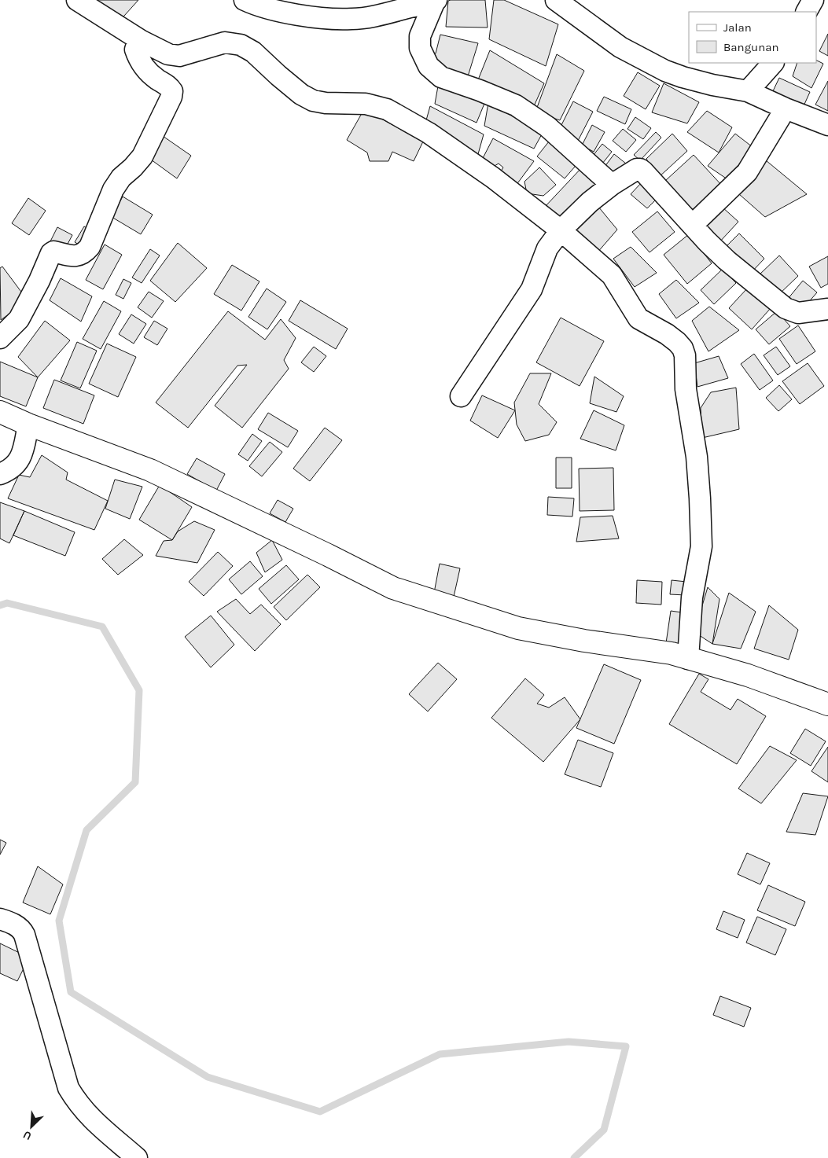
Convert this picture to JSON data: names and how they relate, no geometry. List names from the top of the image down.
{
  "legend": ["Jalan", "Bangunan"],
  "north": "bottom left"
}
